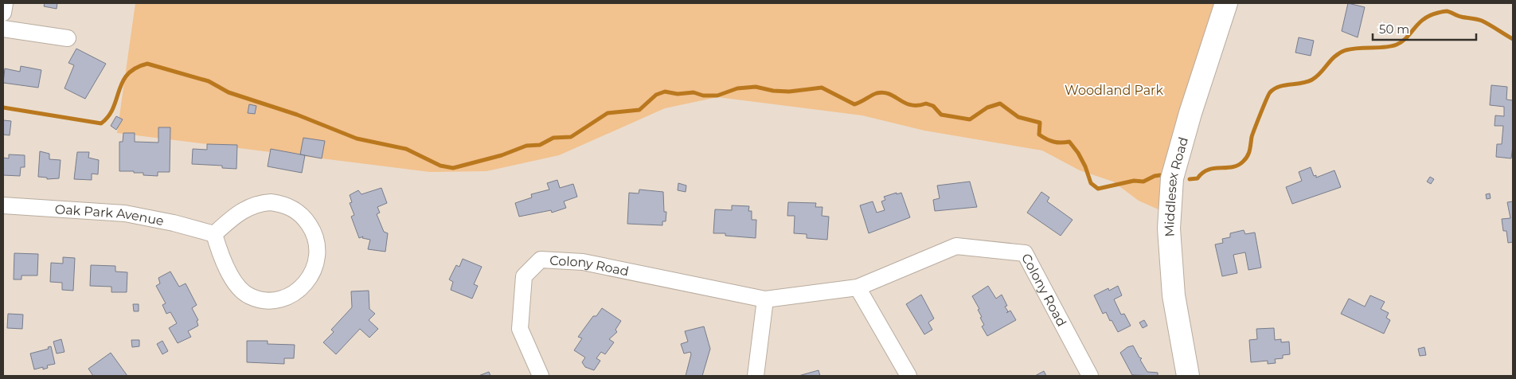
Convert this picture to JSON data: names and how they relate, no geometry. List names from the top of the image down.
{
  "streets": {
    "street": ["Middlesex Road", "Oak Park Avenue", "Colony Road"]
  },
  "parks": ["Woodland Park"],
  "scale_bar": "50 m"
}
